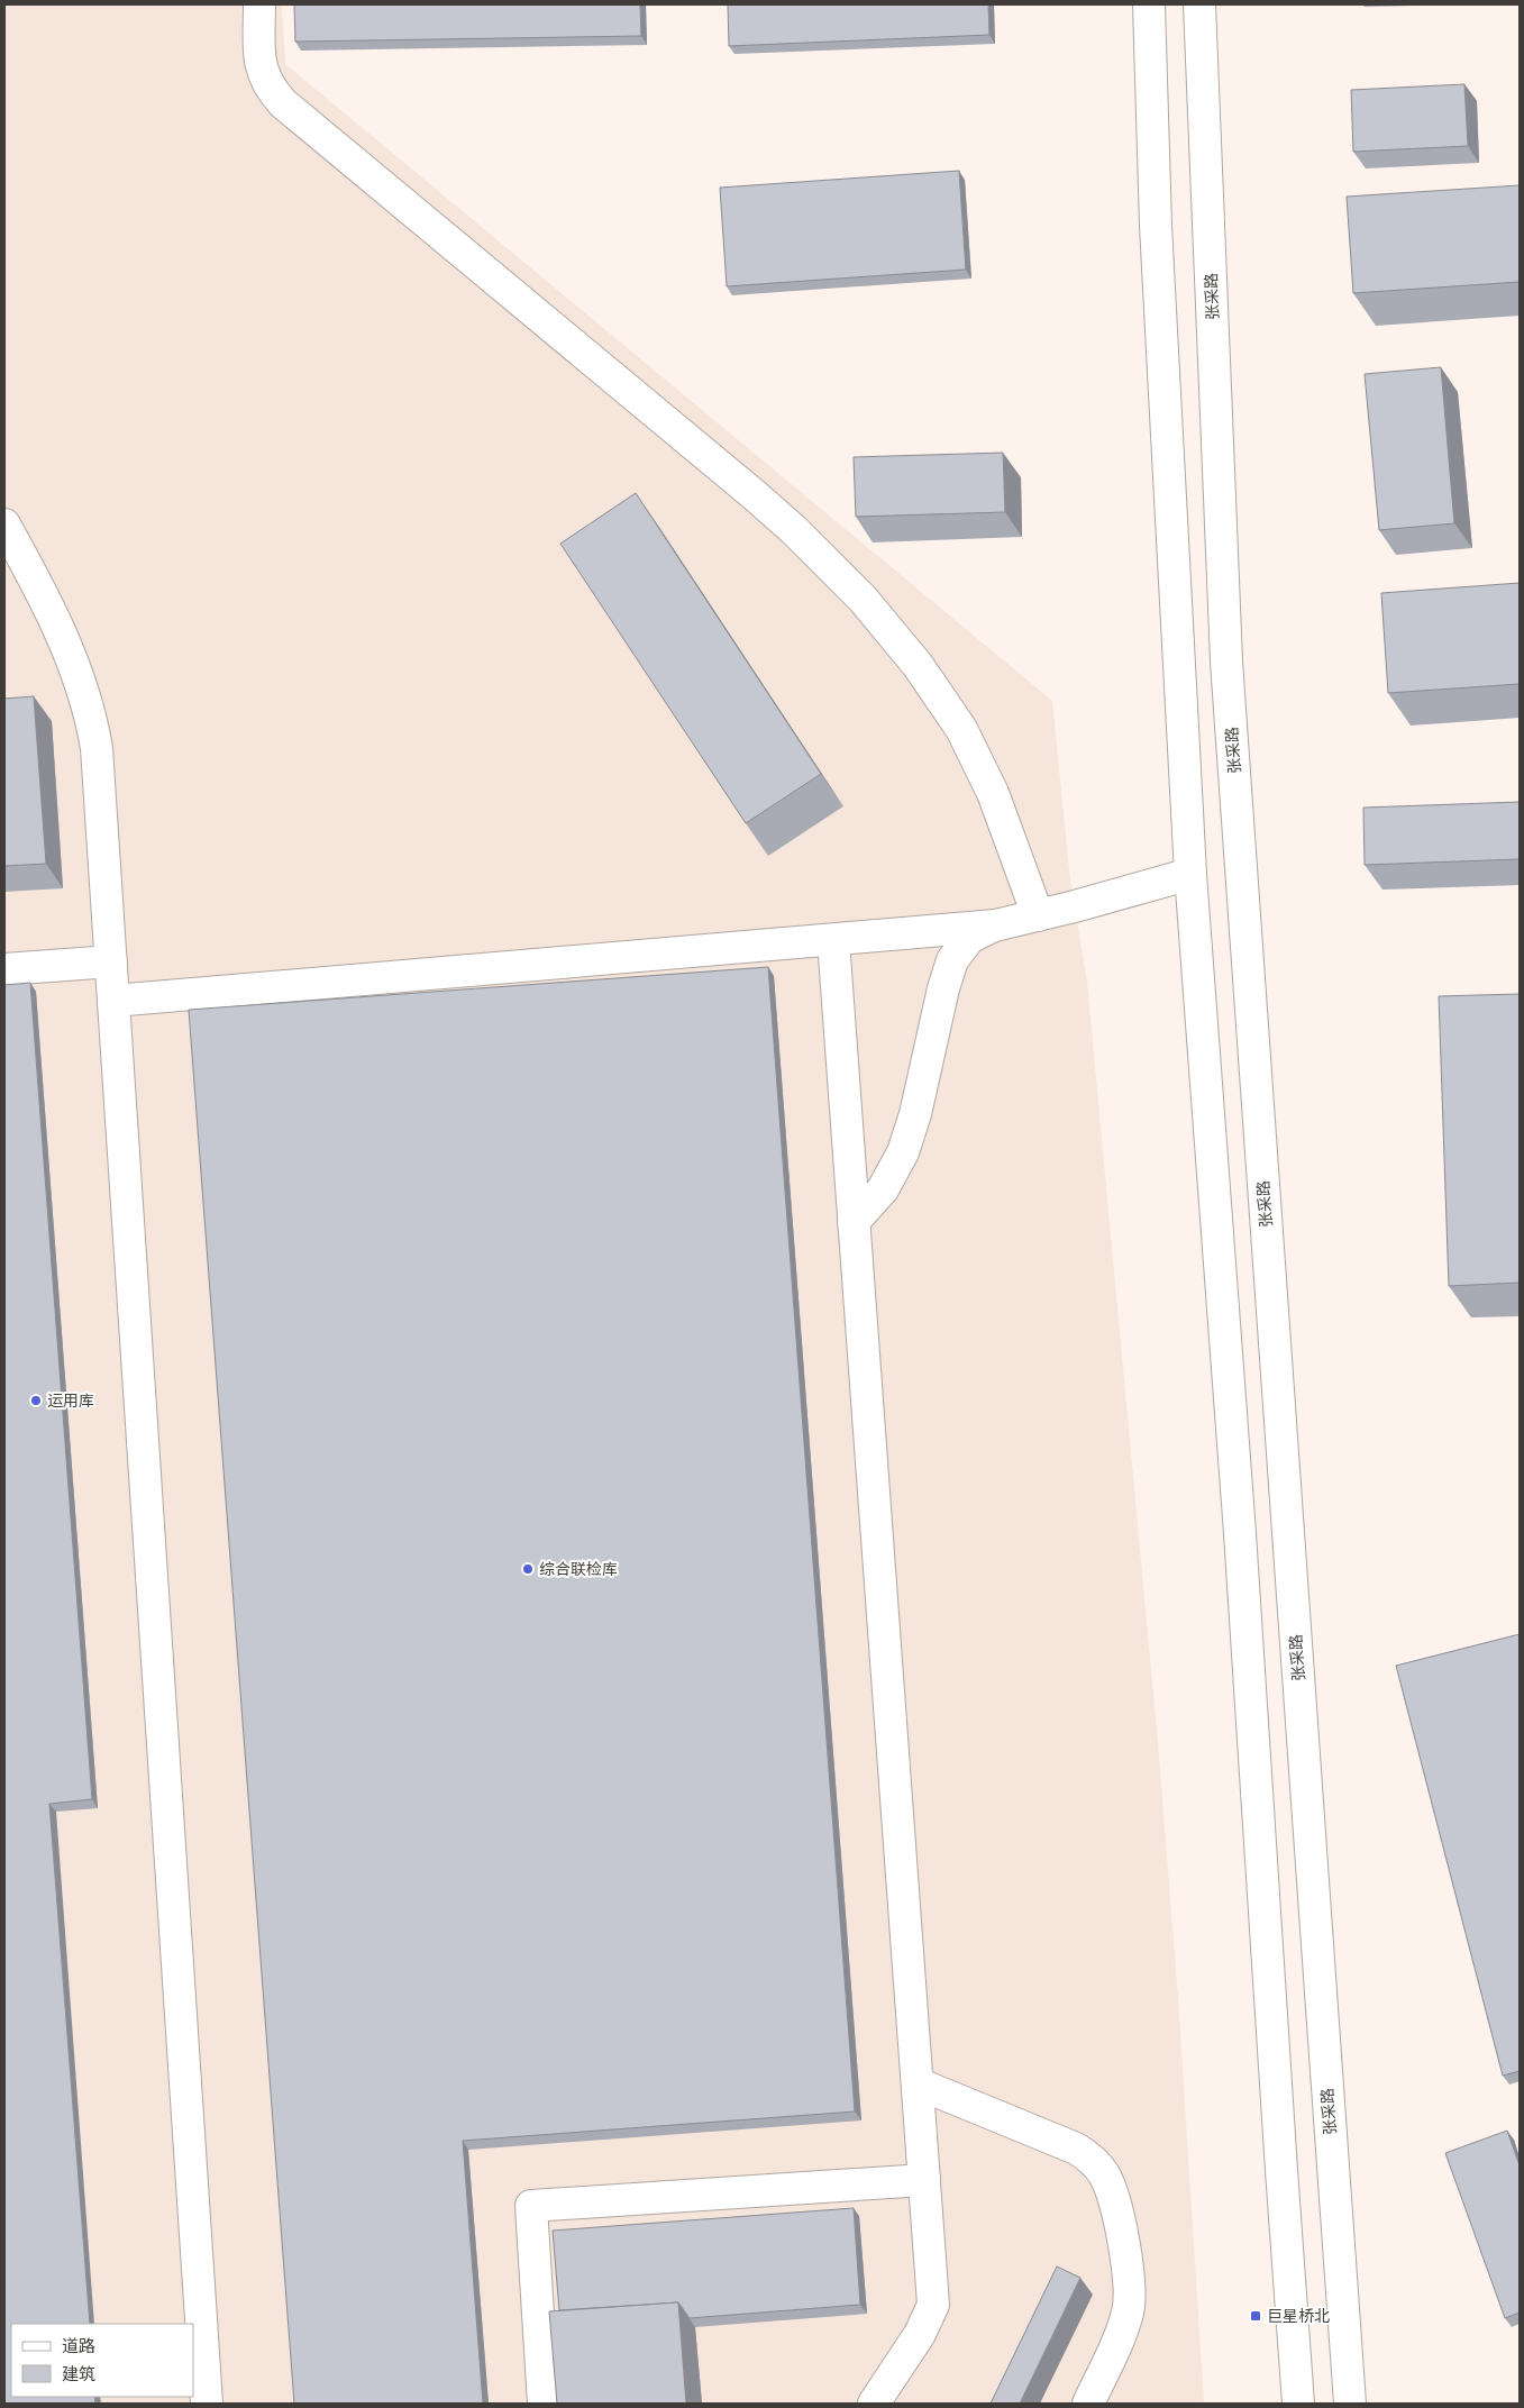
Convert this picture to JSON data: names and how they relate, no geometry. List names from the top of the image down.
{
  "streets": {
    "main road": ["张采路"]
  },
  "places": {
    "other": ["运用库", "综合联检库"],
    "transit": ["巨星桥北"]
  },
  "legend": ["道路", "建筑"]
}
